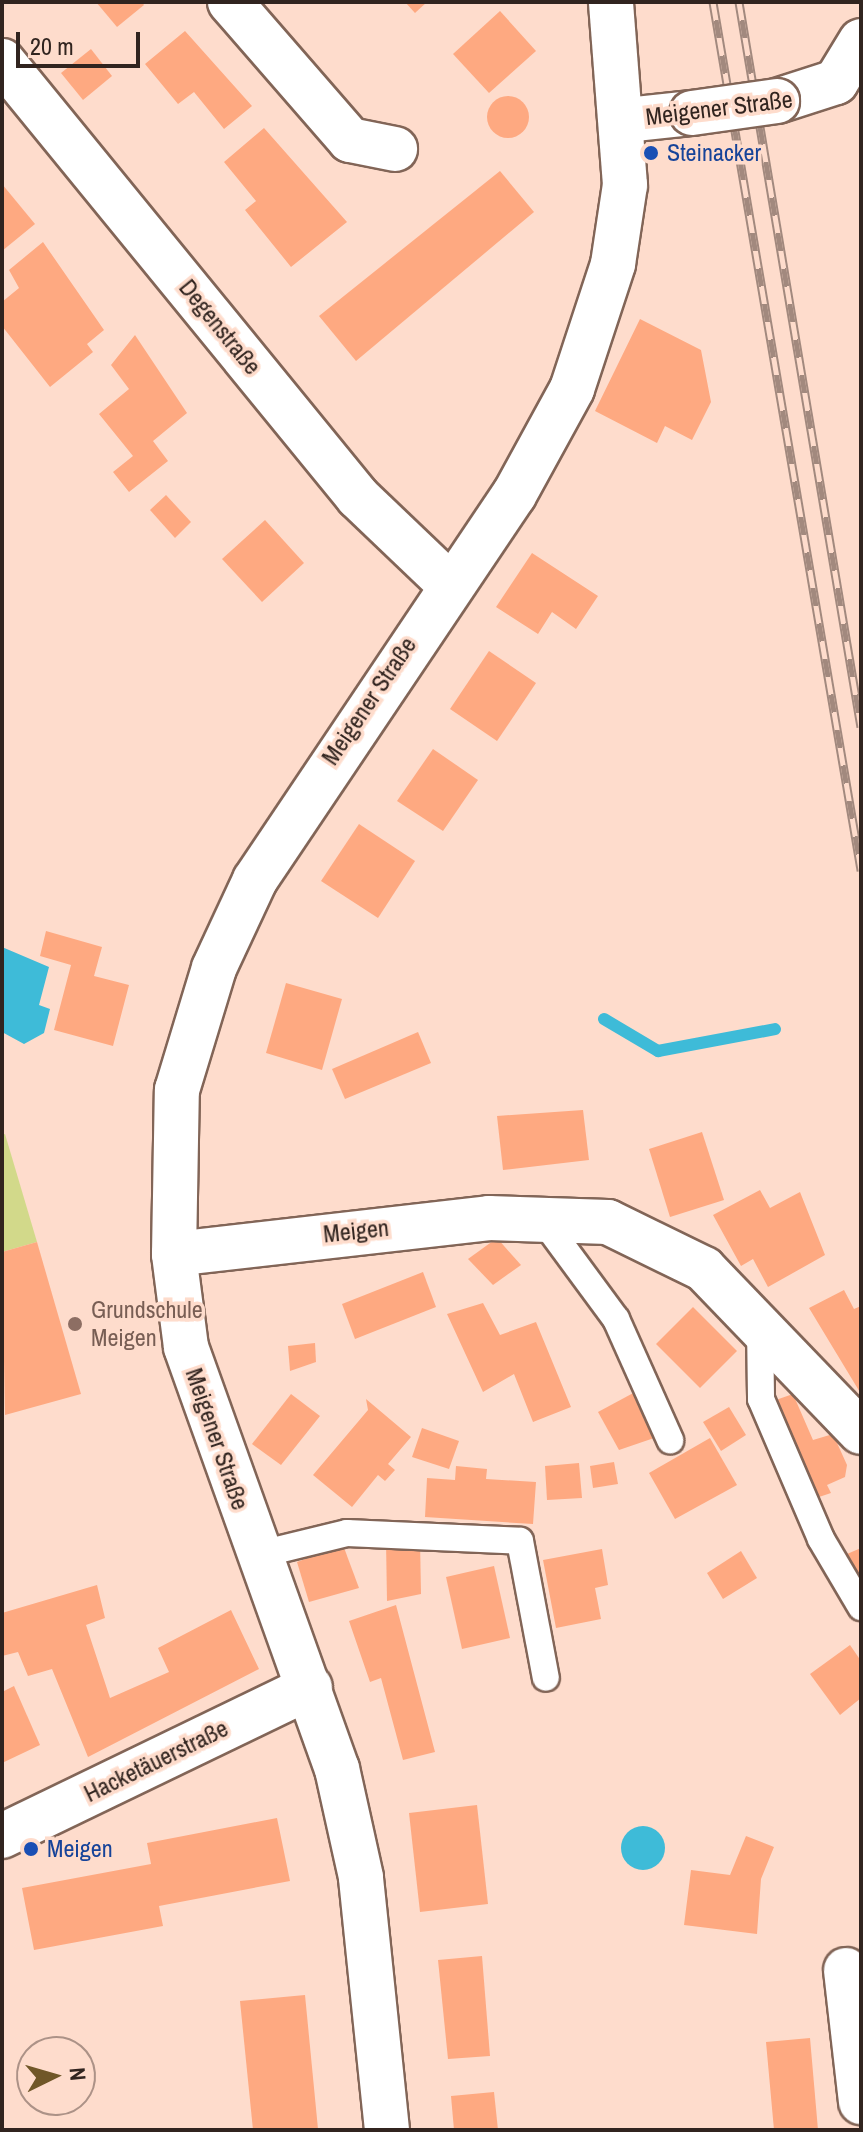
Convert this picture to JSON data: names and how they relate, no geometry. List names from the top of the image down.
{
  "streets": {
    "street": [
      "Meigener Straße",
      "Degenstraße",
      "Meigen",
      "Hacketäuerstraße"
    ]
  },
  "crossings": [
    ["Meigener Straße", "Degenstraße"],
    ["Meigener Straße", "Meigen"],
    ["Meigener Straße", "Hacketäuerstraße"]
  ],
  "places": ["Steinacker", "Grundschule Meigen", "Meigen"],
  "scale_bar": "20 m",
  "north": "right"
}
